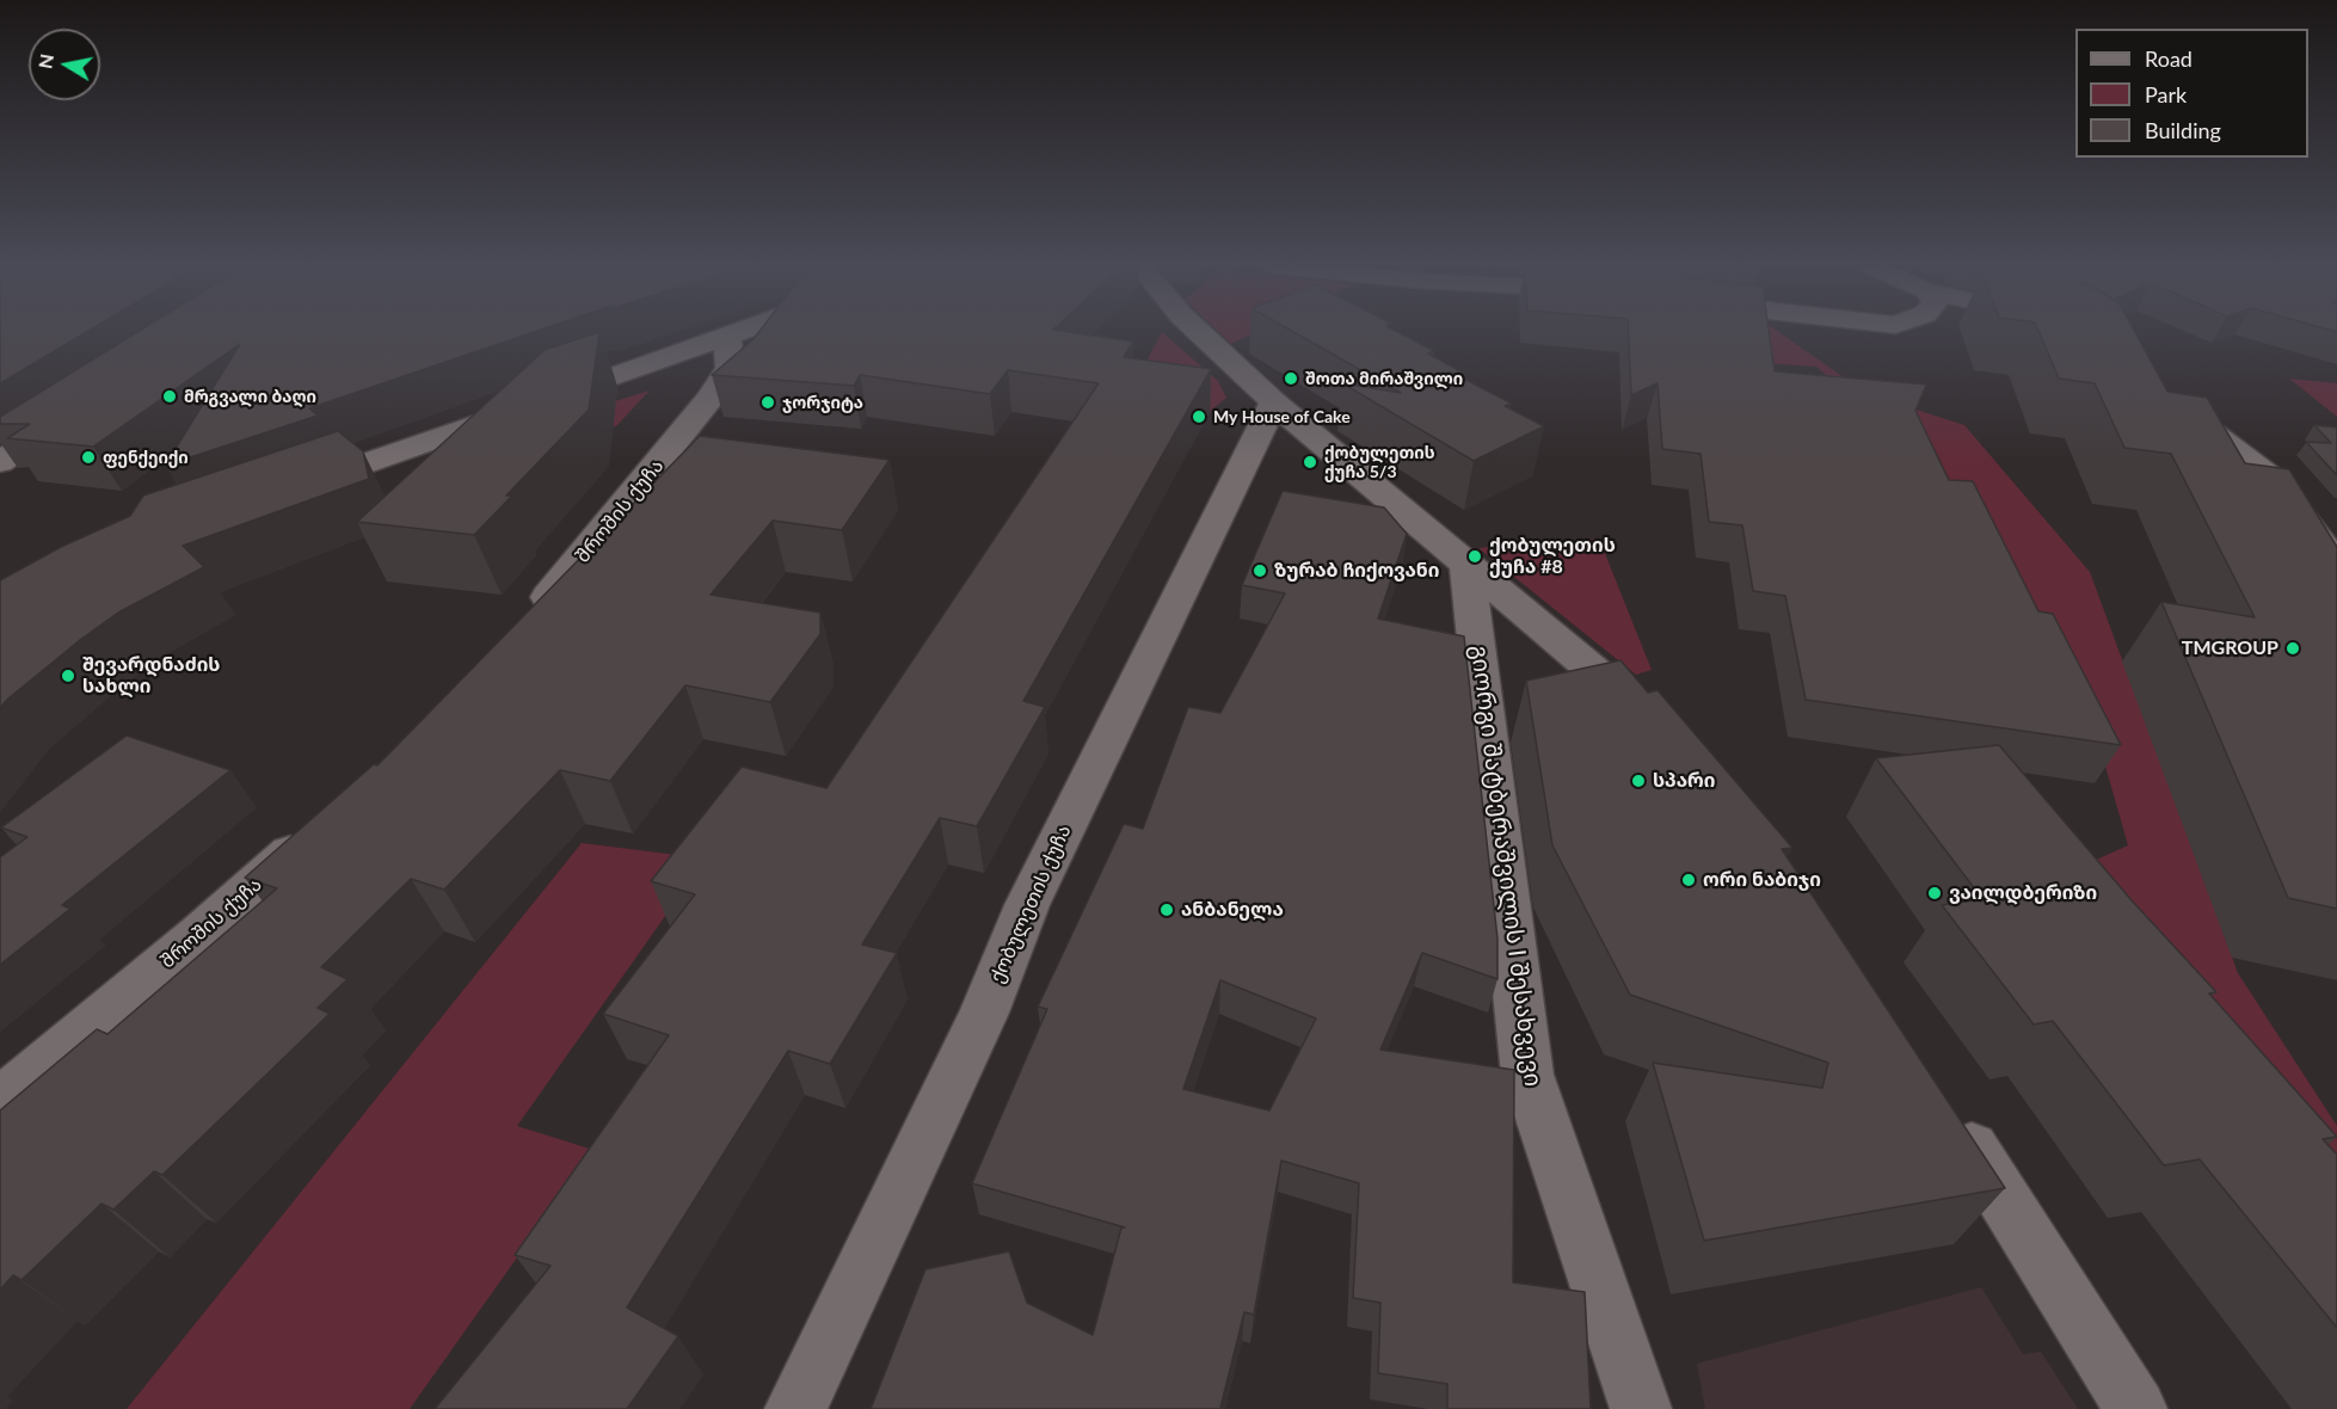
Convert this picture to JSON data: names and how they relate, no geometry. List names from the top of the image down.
{
  "streets": {
    "street": ["შროშის ქუჩა", "გიორგი შატბერაშვილის I შესახვევი", "ქობულეთის ქუჩა"]
  },
  "places": [
    "შოთა მირაშვილი",
    "მრგვალი ბაღი",
    "ჯორჯიტა",
    "My House of Cake",
    "ფენქეიქი",
    "ქობულეთის ქუჩა 5/3",
    "ქობულეთის ქუჩა #8",
    "ზურაბ ჩიქოვანი",
    "TMGROUP",
    "შევარდნაძის სახლი",
    "სპარი",
    "ორი ნაბიჯი",
    "ვაილდბერიზი",
    "ანბანელა"
  ],
  "legend": ["Road", "Park", "Building"],
  "north": "left"
}
